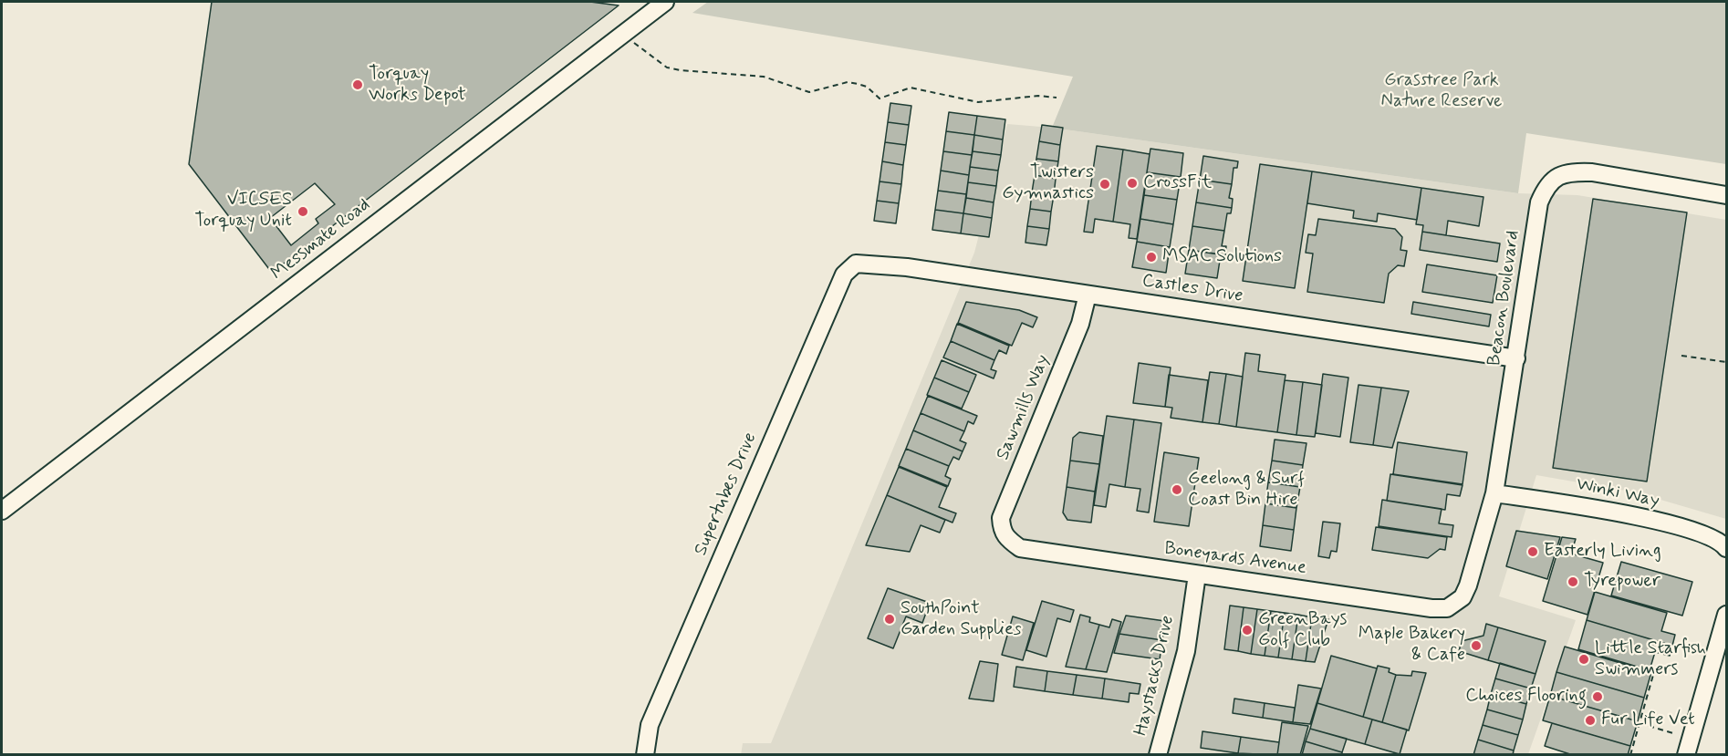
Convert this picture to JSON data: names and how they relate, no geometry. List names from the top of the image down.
{
  "streets": {
    "street": [
      "Messmate Road",
      "Castles Drive",
      "Beacon Boulevard",
      "Sawmills Way",
      "Winki Way",
      "Supertubes Drive",
      "Boneyards Avenue",
      "Haystacks Drive"
    ]
  },
  "crossings": [
    ["Castles Drive", "Beacon Boulevard"],
    ["Castles Drive", "Sawmills Way"],
    ["Castles Drive", "Supertubes Drive"],
    ["Beacon Boulevard", "Winki Way"],
    ["Beacon Boulevard", "Boneyards Avenue"],
    ["Sawmills Way", "Boneyards Avenue"],
    ["Boneyards Avenue", "Haystacks Drive"]
  ],
  "parks": ["Grasstree Park Nature Reserve"],
  "places": [
    "Torquay Works Depot",
    "CrossFit",
    "Twisters Gymnastics",
    "VICSES Torquay Unit",
    "MSAC Solutions",
    "Geelong & Surf Coast Bin Hire",
    "Easterly Living",
    "Tyrepower",
    "SouthPoint Garden Supplies",
    "GreenBays Golf Club",
    "Maple Bakery & Cafe",
    "Little Starfish Swimmers",
    "Choices Flooring",
    "Fur Life Vet"
  ]
}
